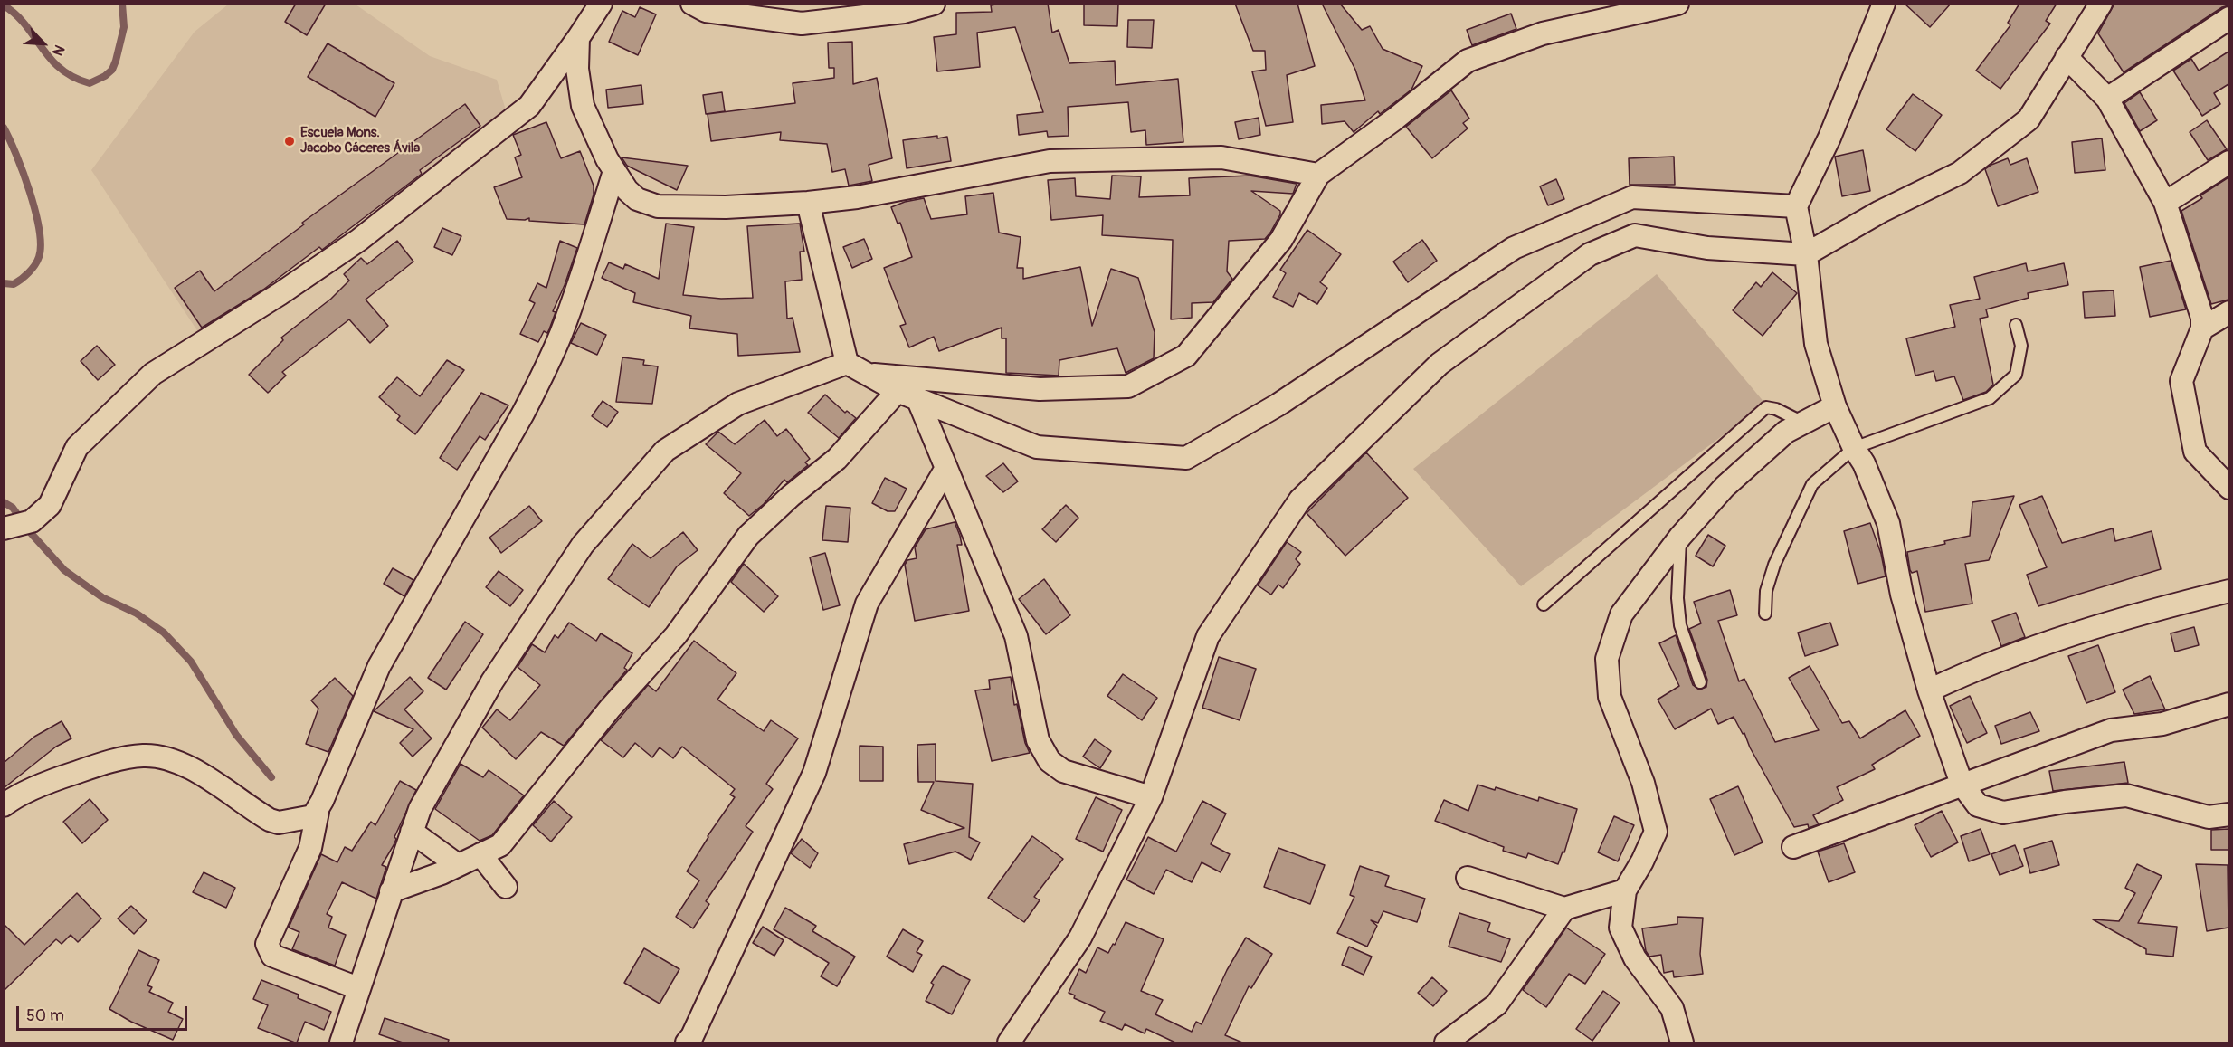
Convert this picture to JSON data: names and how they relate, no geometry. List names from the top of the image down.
{
  "places": ["Escuela Mons. Jacobo Cáceres Ávila"],
  "scale_bar": "50 m",
  "north": "bottom right"
}
